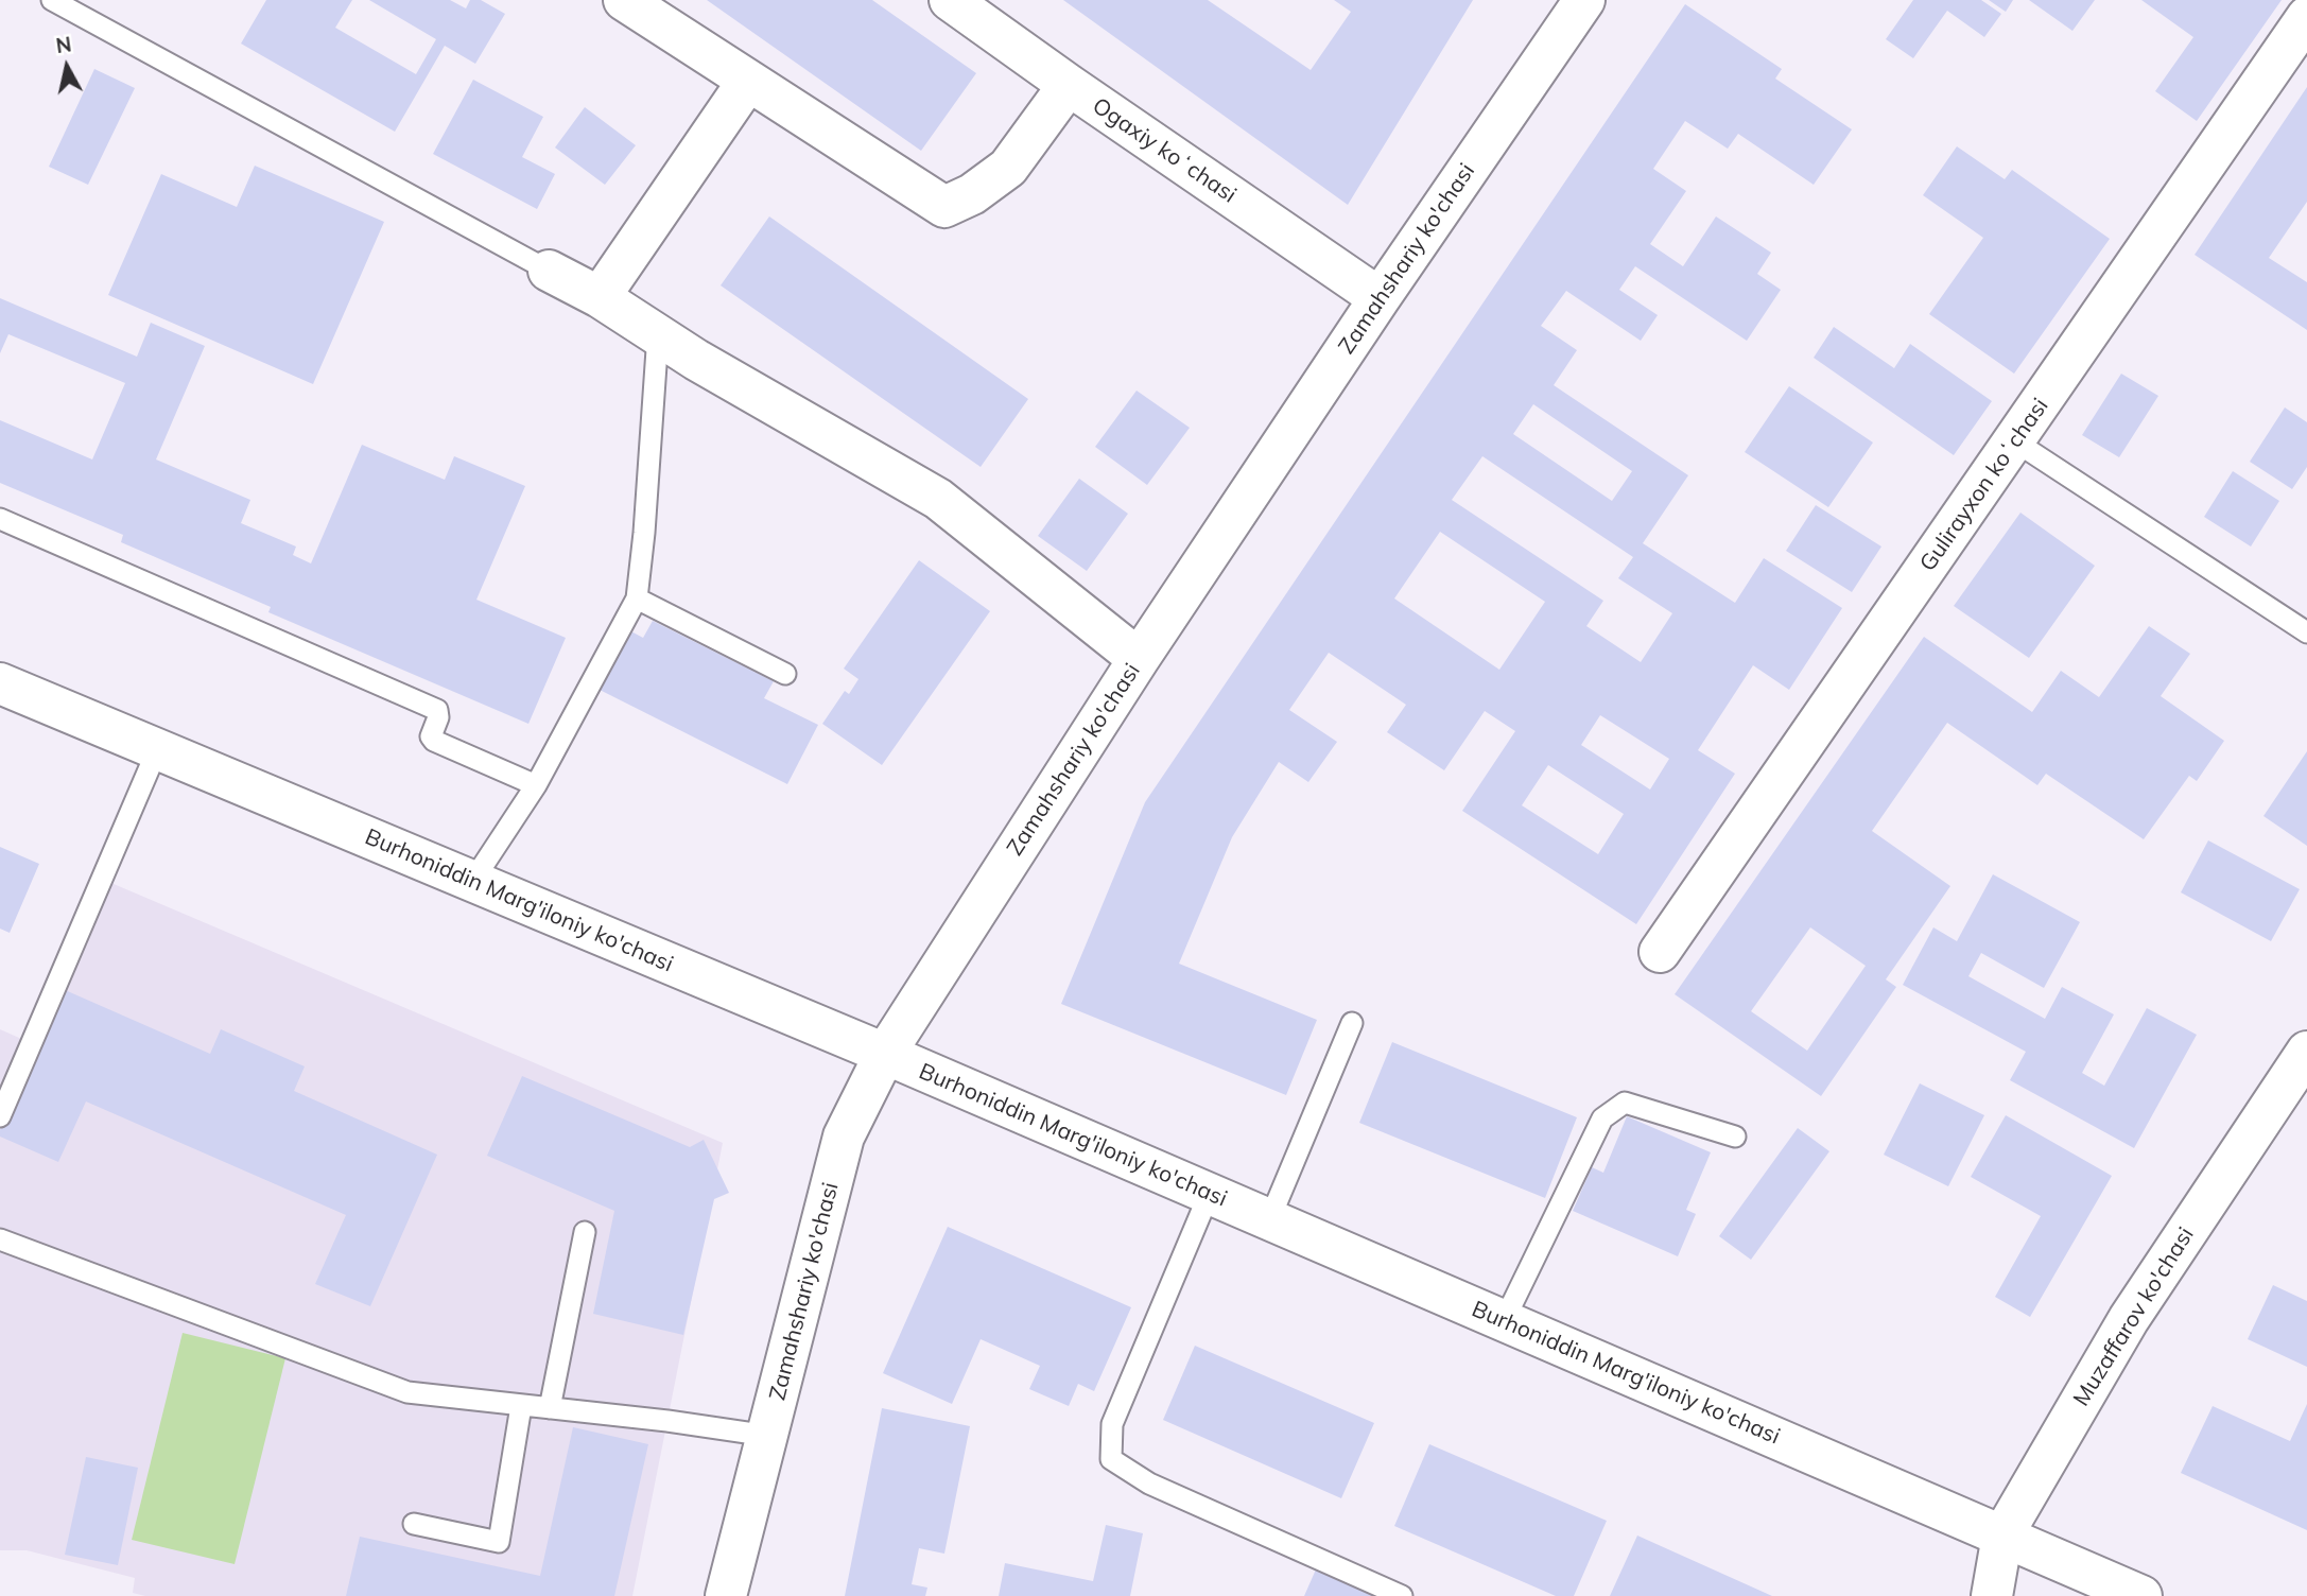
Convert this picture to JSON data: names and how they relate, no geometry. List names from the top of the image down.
{
  "streets": {
    "street": [
      "Ogaxiy koʻchasi",
      "Zamahshariy ko'chasi",
      "Gulirayxon koʻchasi",
      "Burhoniddin Marg'iloniy ko'chasi",
      "Muzaffarov ko'chasi"
    ]
  },
  "crossings": [
    ["Ogaxiy koʻchasi", "Zamahshariy ko'chasi"],
    ["Zamahshariy ko'chasi", "Burhoniddin Marg'iloniy ko'chasi"],
    ["Burhoniddin Marg'iloniy ko'chasi", "Muzaffarov ko'chasi"]
  ],
  "north": "top"
}
